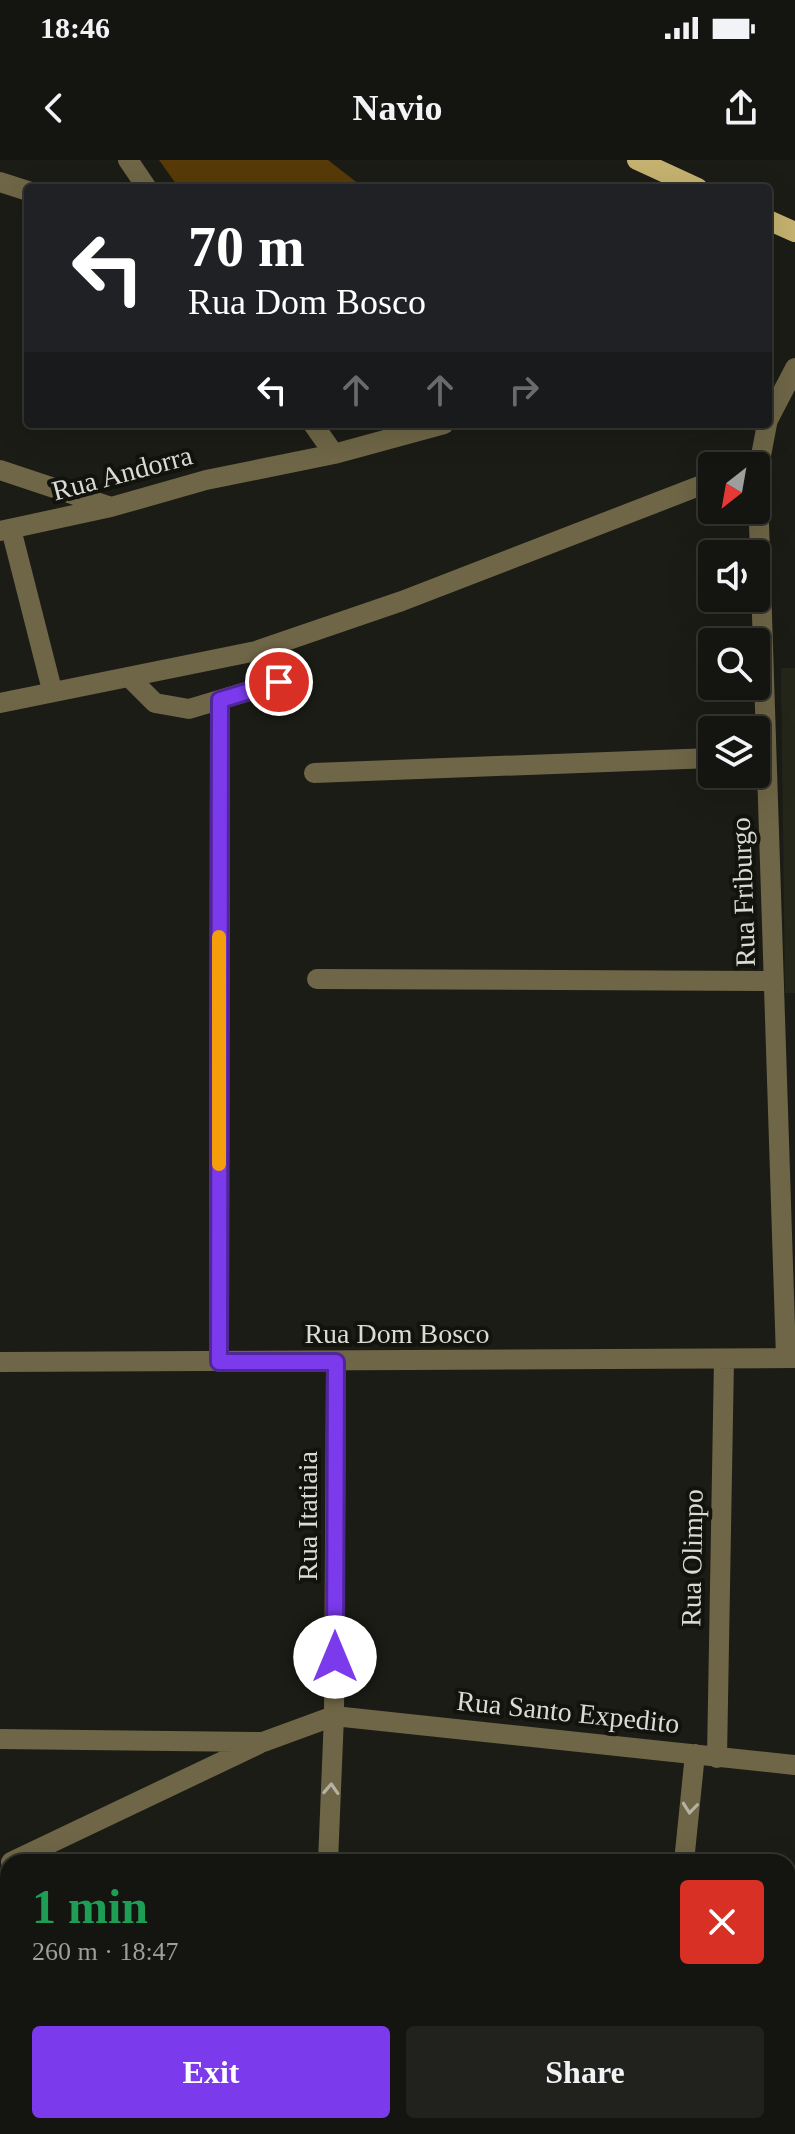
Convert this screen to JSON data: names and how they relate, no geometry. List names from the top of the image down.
{
  "streets": {
    "street": [
      "Rua Andorra",
      "Rua Friburgo",
      "Rua Dom Bosco",
      "Rua Itatiaia",
      "Rua Olimpo",
      "Rua Santo Expedito"
    ]
  },
  "crossings": [
    ["Rua Friburgo", "Rua Dom Bosco"],
    ["Rua Dom Bosco", "Rua Itatiaia"],
    ["Rua Dom Bosco", "Rua Olimpo"],
    ["Rua Itatiaia", "Rua Santo Expedito"],
    ["Rua Olimpo", "Rua Santo Expedito"]
  ],
  "north": "bottom left",
  "page": {
    "status": "18:46",
    "header": "Navio",
    "turn": ["70 m", "Rua Dom Bosco"],
    "heading": ["1 min", "260 m · 18:47"],
    "buttons": ["Exit", "Share"]
  }
}
